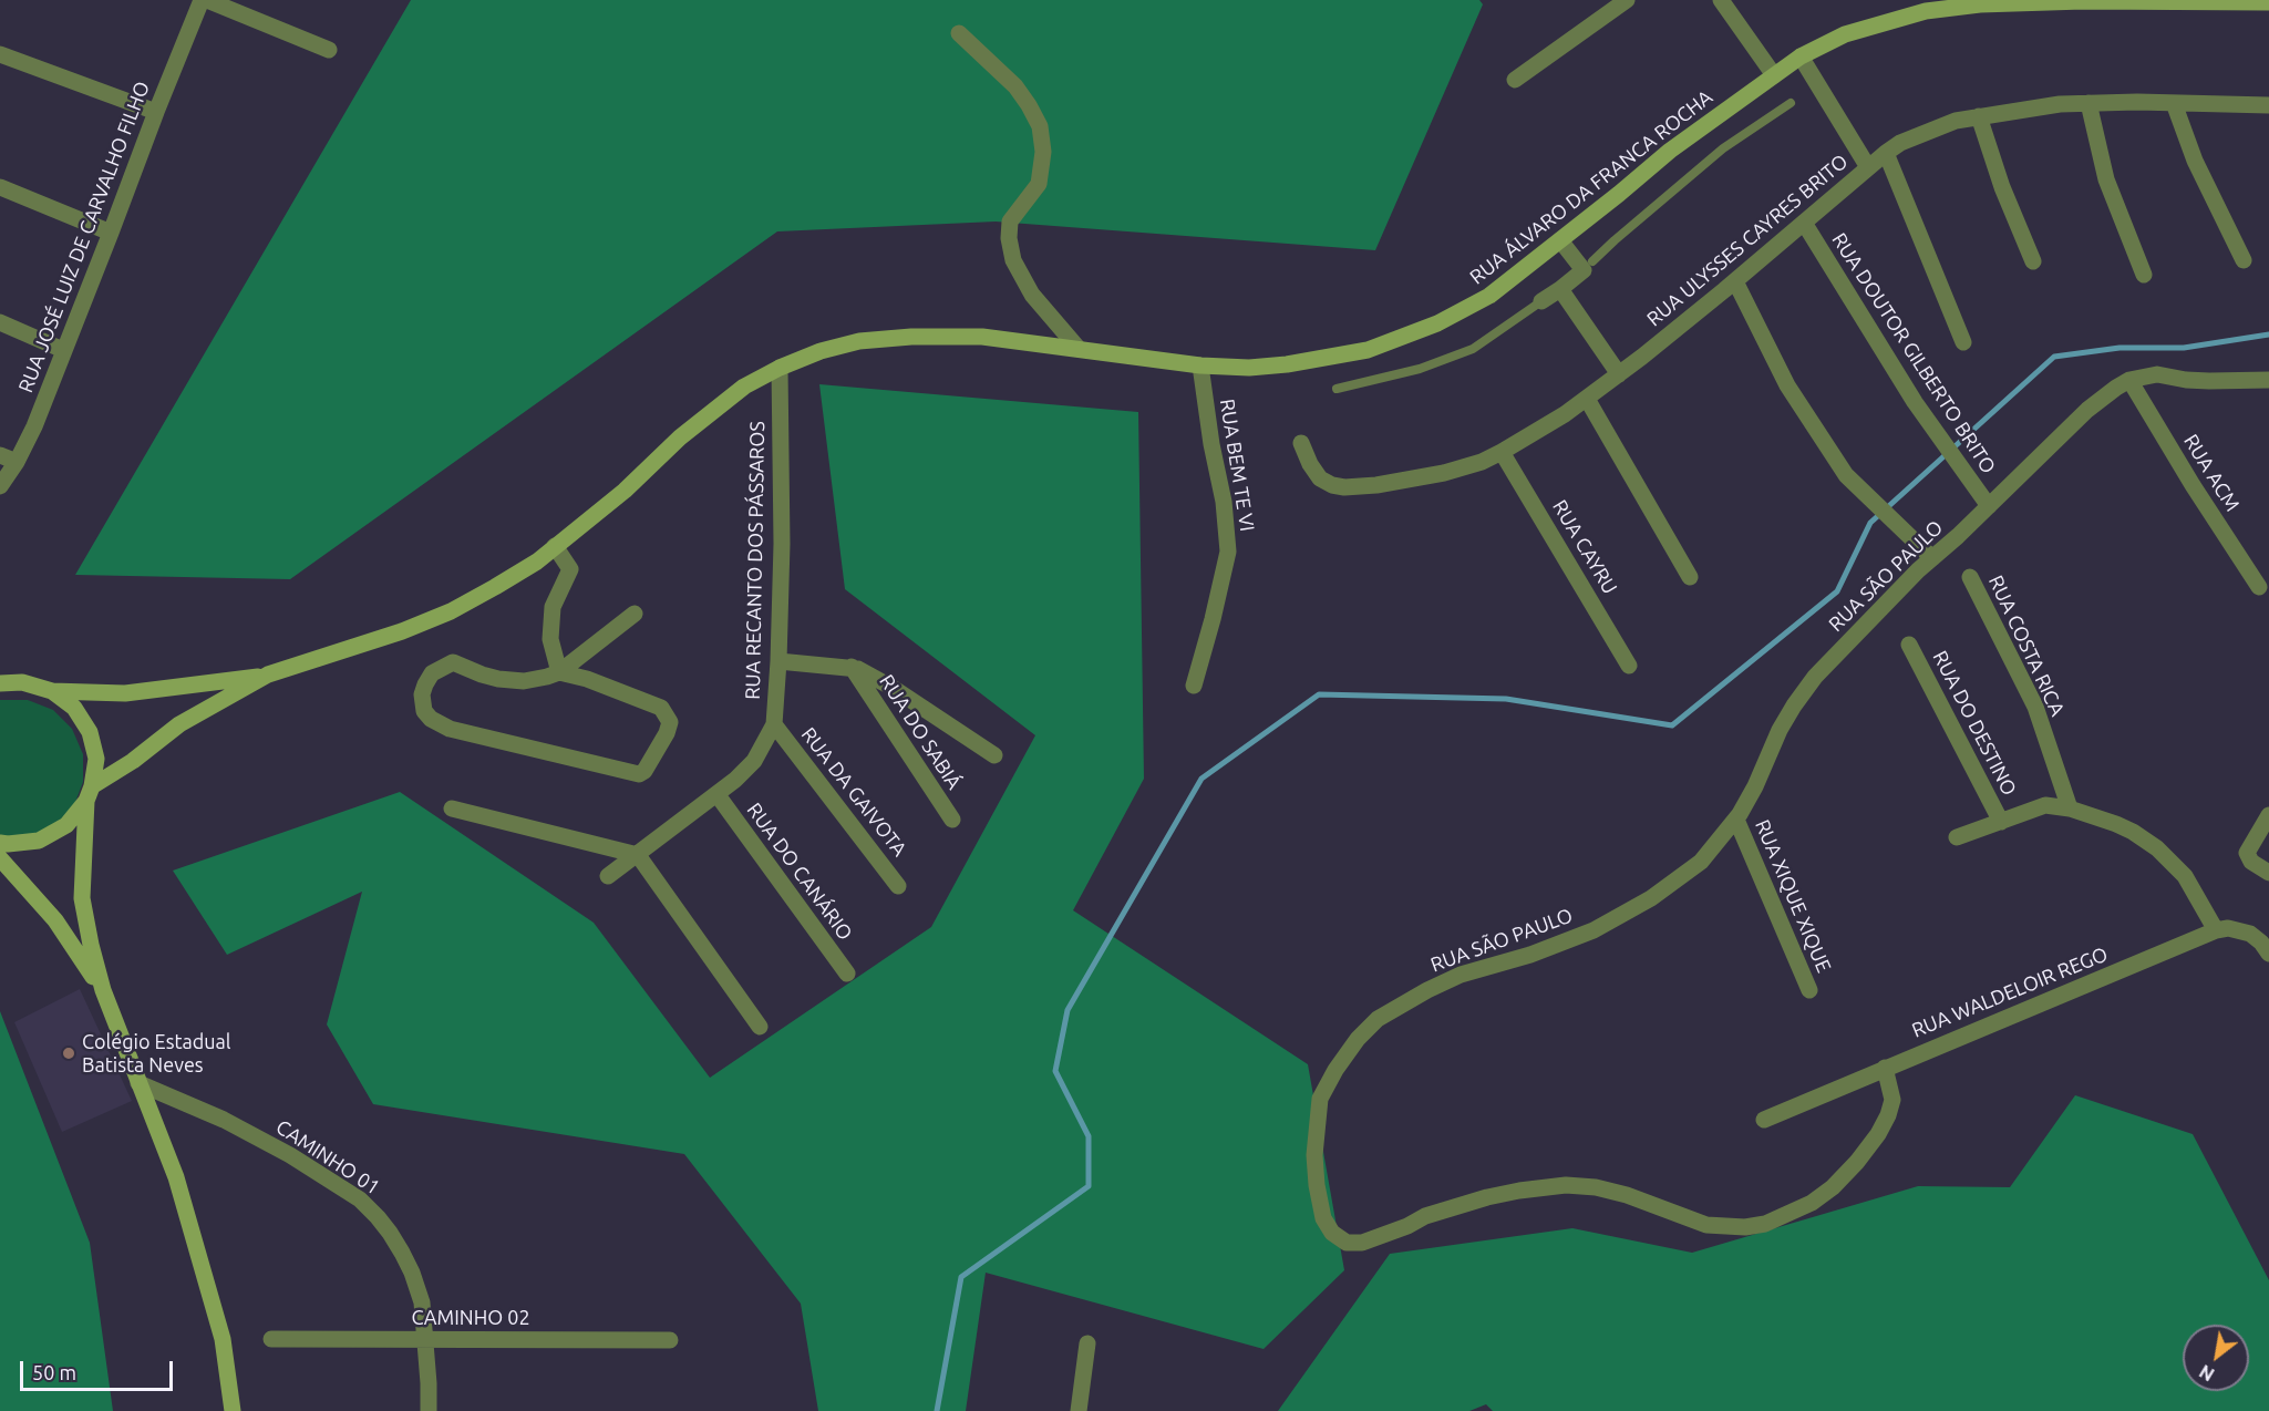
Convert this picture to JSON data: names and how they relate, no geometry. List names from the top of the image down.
{
  "streets": {
    "main road": ["RUA ÁLVARO DA FRANCA ROCHA"],
    "street": [
      "RUA JOSÉ LUIZ DE CARVALHO FILHO",
      "RUA ULYSSES CAYRES BRITO",
      "RUA DOUTOR GILBERTO BRITO",
      "RUA BEM TE VI",
      "RUA ACM",
      "RUA CAYRU",
      "RUA RECANTO DOS PÁSSAROS",
      "RUA SÃO PAULO",
      "RUA COSTA RICA",
      "RUA DO DESTINO",
      "RUA DO SABIÁ",
      "RUA DA GAIVOTA",
      "RUA DO CANÁRIO",
      "RUA XIQUE XIQUE",
      "RUA WALDELOIR REGO",
      "CAMINHO 01",
      "CAMINHO 02"
    ]
  },
  "crossings": [
    ["RUA ÁLVARO DA FRANCA ROCHA", "RUA BEM TE VI"],
    ["RUA ÁLVARO DA FRANCA ROCHA", "RUA RECANTO DOS PÁSSAROS"],
    ["RUA ULYSSES CAYRES BRITO", "RUA DOUTOR GILBERTO BRITO"],
    ["RUA ULYSSES CAYRES BRITO", "RUA CAYRU"],
    ["RUA DOUTOR GILBERTO BRITO", "RUA SÃO PAULO"],
    ["RUA ACM", "RUA SÃO PAULO"],
    ["RUA RECANTO DOS PÁSSAROS", "RUA DA GAIVOTA"],
    ["RUA RECANTO DOS PÁSSAROS", "RUA DO CANÁRIO"],
    ["RUA SÃO PAULO", "RUA XIQUE XIQUE"],
    ["RUA SÃO PAULO", "RUA WALDELOIR REGO"],
    ["CAMINHO 01", "CAMINHO 02"]
  ],
  "places": ["Colégio Estadual Batista Neves"],
  "scale_bar": "50 m",
  "north": "bottom left"
}
